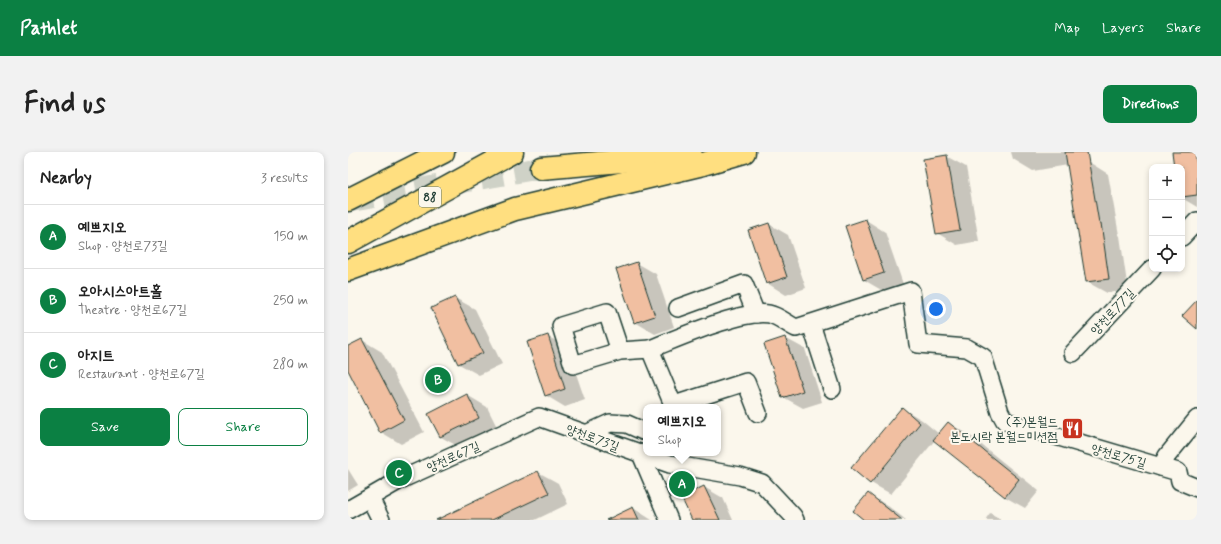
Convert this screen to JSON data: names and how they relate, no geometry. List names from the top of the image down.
{
  "streets": {
    "highway": ["88"],
    "street": [
      "양천로77길",
      "양천로73길",
      "양천로75길",
      "양천로67길"
    ]
  },
  "crossings": [
    ["양천로73길", "양천로67길"]
  ],
  "places": {
    "restaurant": ["(주)본월드 본도시락 본월드미션점"]
  },
  "page": {
    "header": "Pathlet",
    "nav": ["Map", "Layers", "Share"],
    "buttons": [
      "Directions",
      ["Save", "Share"]
    ],
    "title": "Find us",
    "heading": ["Nearby", "3 results"],
    "map_buttons": ["+", "−"],
    "list": [
      {
        "mark": "A",
        "name": "예쁘지오",
        "note": "Shop · 양천로73길",
        "value": "150 m"
      },
      {
        "mark": "B",
        "name": "오아시스아트홀",
        "note": "Theatre · 양천로67길",
        "value": "250 m"
      },
      {
        "mark": "C",
        "name": "아지트",
        "note": "Restaurant · 양천로67길",
        "value": "280 m"
      }
    ],
    "pins": ["B", "C", "A"],
    "popup": ["예쁘지오", "Shop"]
  }
}
